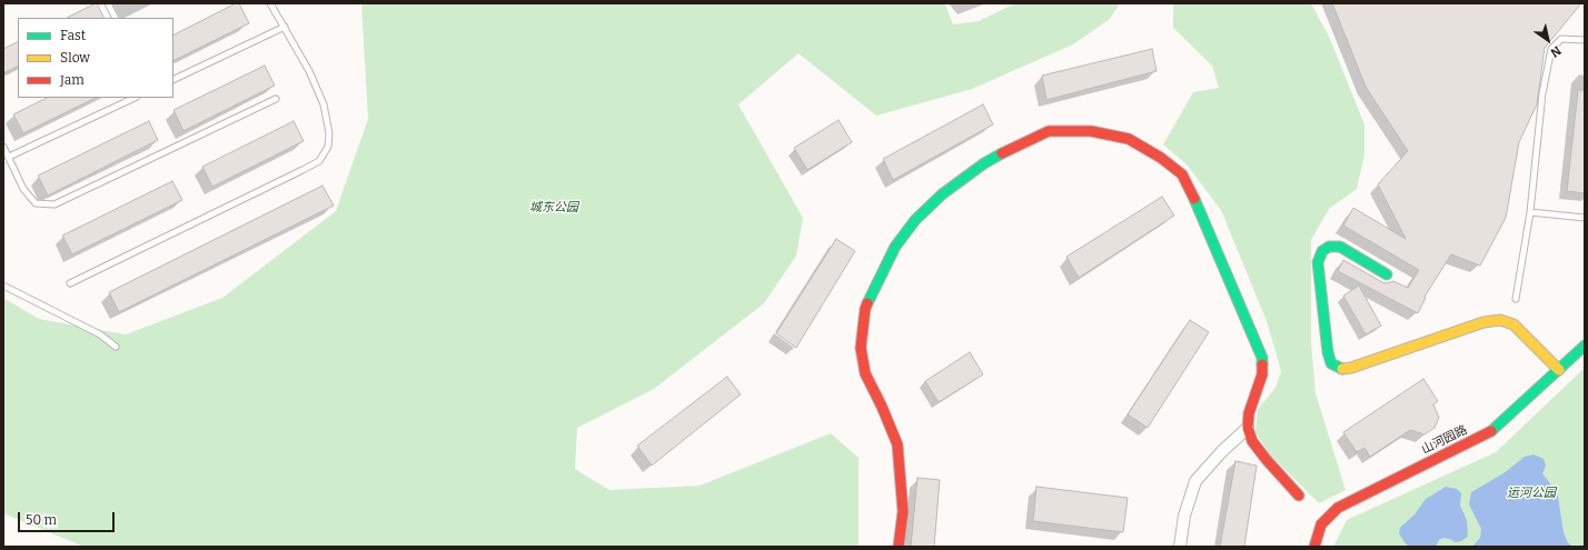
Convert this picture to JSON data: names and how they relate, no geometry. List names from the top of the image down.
{
  "streets": {
    "street": ["山河园路"]
  },
  "parks": ["城东公园", "运河公园"],
  "legend": ["Fast", "Slow", "Jam"],
  "scale_bar": "50 m",
  "north": "bottom right"
}
